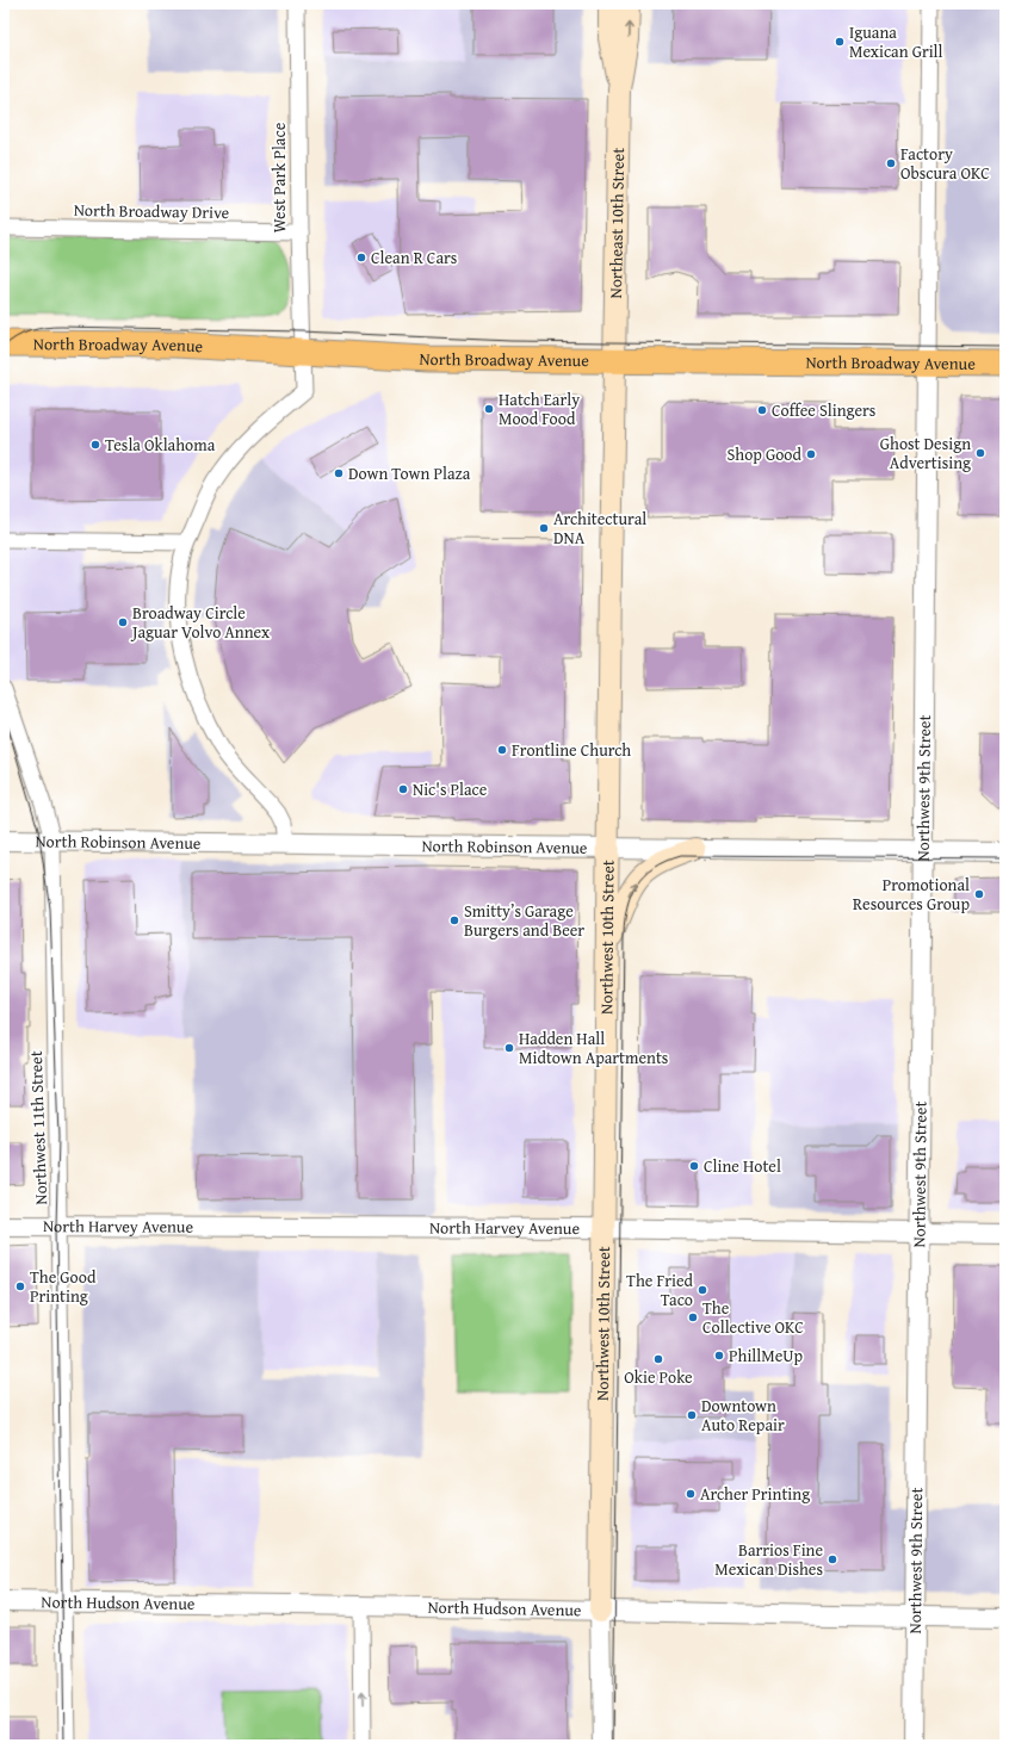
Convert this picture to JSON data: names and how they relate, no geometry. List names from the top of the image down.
{
  "streets": {
    "main road": ["Northeast 10th Street", "North Broadway Avenue", "Northwest 10th Street"],
    "street": [
      "West Park Place",
      "North Broadway Drive",
      "Northwest 9th Street",
      "North Robinson Avenue",
      "Northwest 11th Street",
      "North Harvey Avenue",
      "North Hudson Avenue"
    ]
  },
  "crossings": [
    ["West Park Place", "North Broadway Drive"],
    ["West Park Place", "North Broadway Avenue"],
    ["Northeast 10th Street", "North Broadway Avenue"],
    ["Northeast 10th Street", "Northwest 10th Street"],
    ["North Broadway Avenue", "Northwest 9th Street"],
    ["North Broadway Avenue", "Northwest 10th Street"],
    ["Northwest 9th Street", "North Robinson Avenue"],
    ["Northwest 9th Street", "North Harvey Avenue"],
    ["Northwest 9th Street", "North Hudson Avenue"],
    ["North Robinson Avenue", "Northwest 10th Street"],
    ["North Robinson Avenue", "Northwest 11th Street"],
    ["Northwest 10th Street", "North Harvey Avenue"],
    ["Northwest 10th Street", "North Hudson Avenue"],
    ["Northwest 11th Street", "North Harvey Avenue"],
    ["Northwest 11th Street", "North Hudson Avenue"]
  ],
  "places": [
    "Iguana Mexican Grill",
    "Factory Obscura OKC",
    "Clean R Cars",
    "Hatch Early Mood Food",
    "Coffee Slingers",
    "Tesla Oklahoma",
    "Ghost Design Advertising",
    "Shop Good",
    "Down Town Plaza",
    "Architectural DNA",
    "Broadway Circle Jaguar Volvo Annex",
    "Frontline Church",
    "Nic's Place",
    "Promotional Resources Group",
    "Smitty’s Garage Burgers and Beer",
    "Hadden Hall Midtown Apartments",
    "Cline Hotel",
    "The Good Printing",
    "The Fried Taco",
    "The Collective OKC",
    "PhillMeUp",
    "Okie Poke",
    "Downtown Auto Repair",
    "Archer Printing",
    "Barrios Fine Mexican Dishes"
  ]
}
